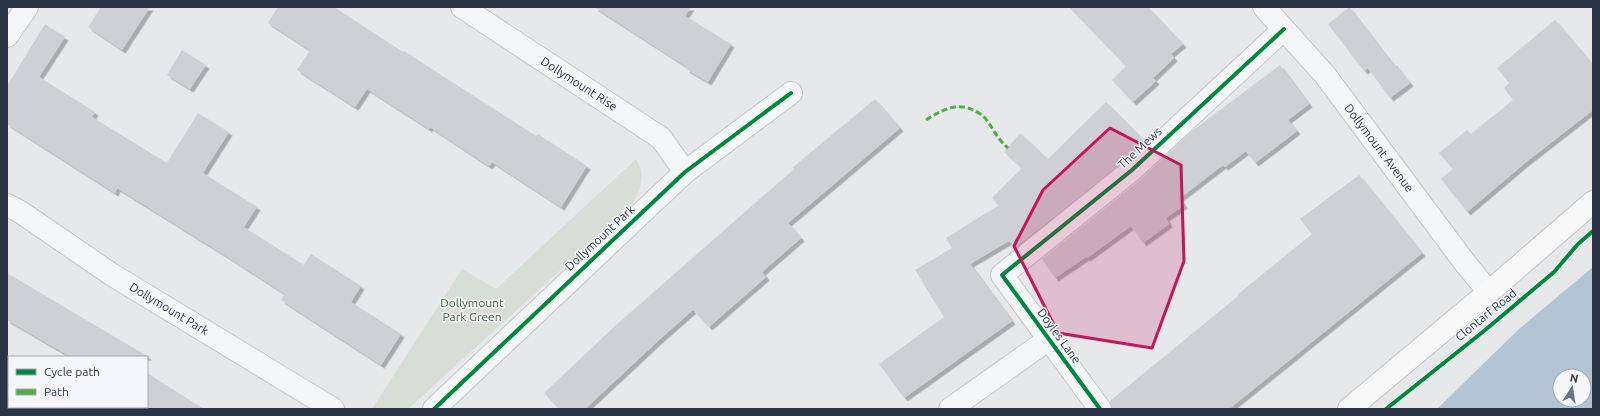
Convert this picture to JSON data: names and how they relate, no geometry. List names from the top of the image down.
{
  "streets": {
    "main road": ["Clontarf Road"],
    "street": [
      "Dollymount Rise",
      "The Mews",
      "Dollymount Avenue",
      "Dollymount Park",
      "Doyles Lane"
    ]
  },
  "crossings": [
    ["Dollymount Rise", "Dollymount Park"],
    ["The Mews", "Dollymount Avenue"],
    ["The Mews", "Doyles Lane"],
    ["Dollymount Avenue", "Clontarf Road"]
  ],
  "parks": ["Dollymount Park Green"],
  "legend": ["Cycle path", "Path"],
  "north": "top"
}
